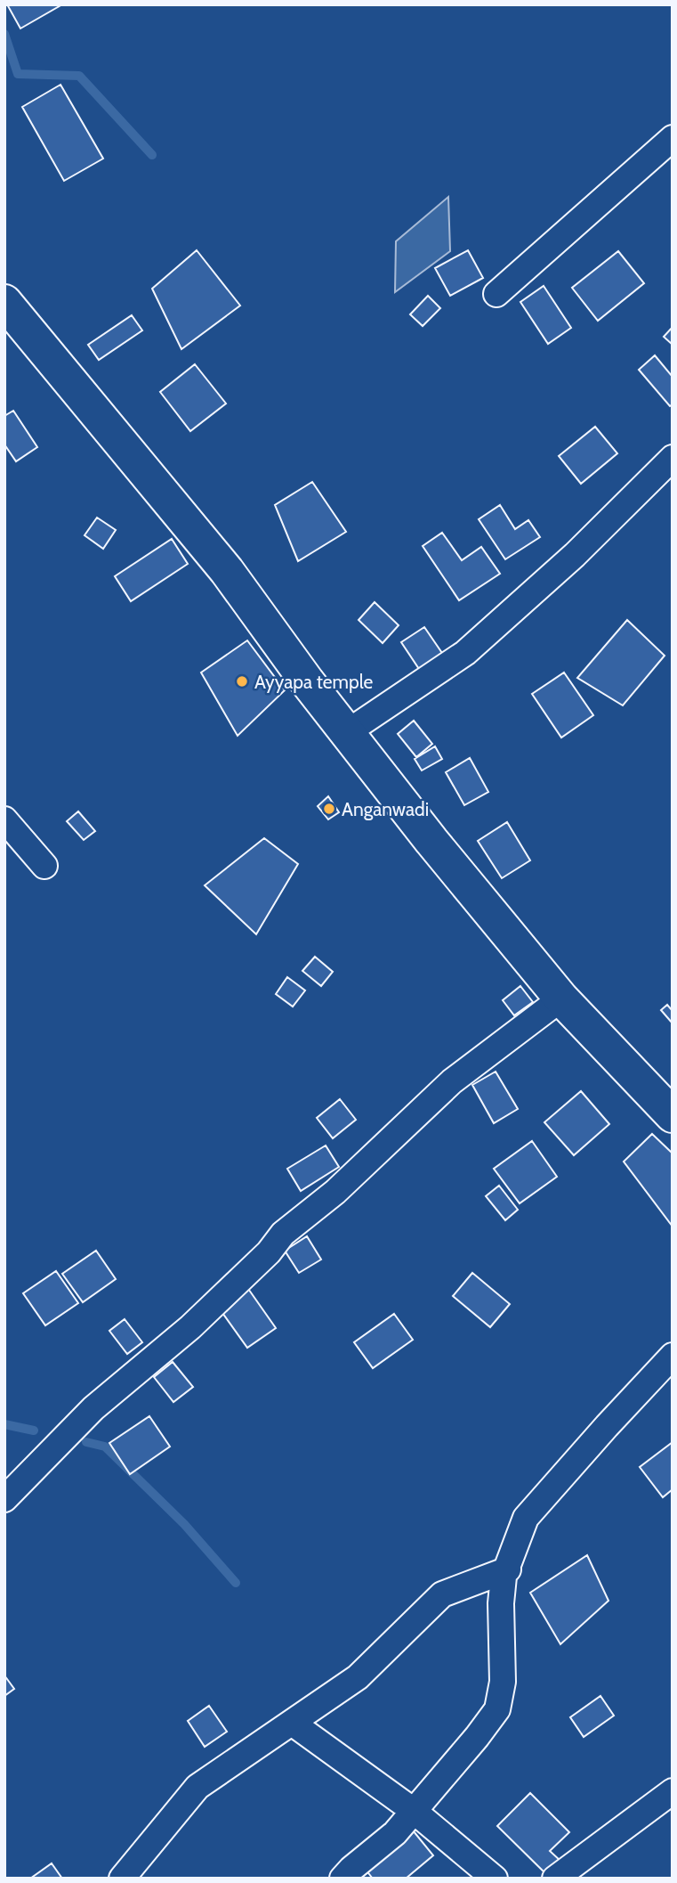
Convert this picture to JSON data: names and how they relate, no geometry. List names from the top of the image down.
{
  "places": ["Ayyapa temple", "Anganwadi"]
}
